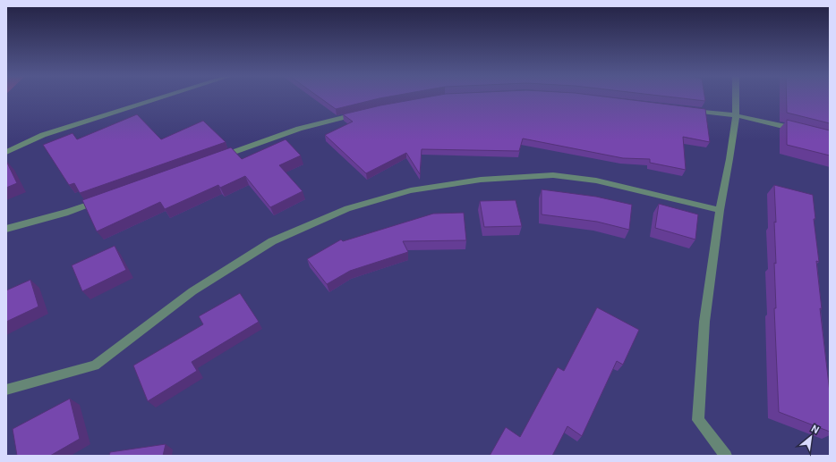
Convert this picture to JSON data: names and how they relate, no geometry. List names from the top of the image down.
{
  "north": "top right"
}
